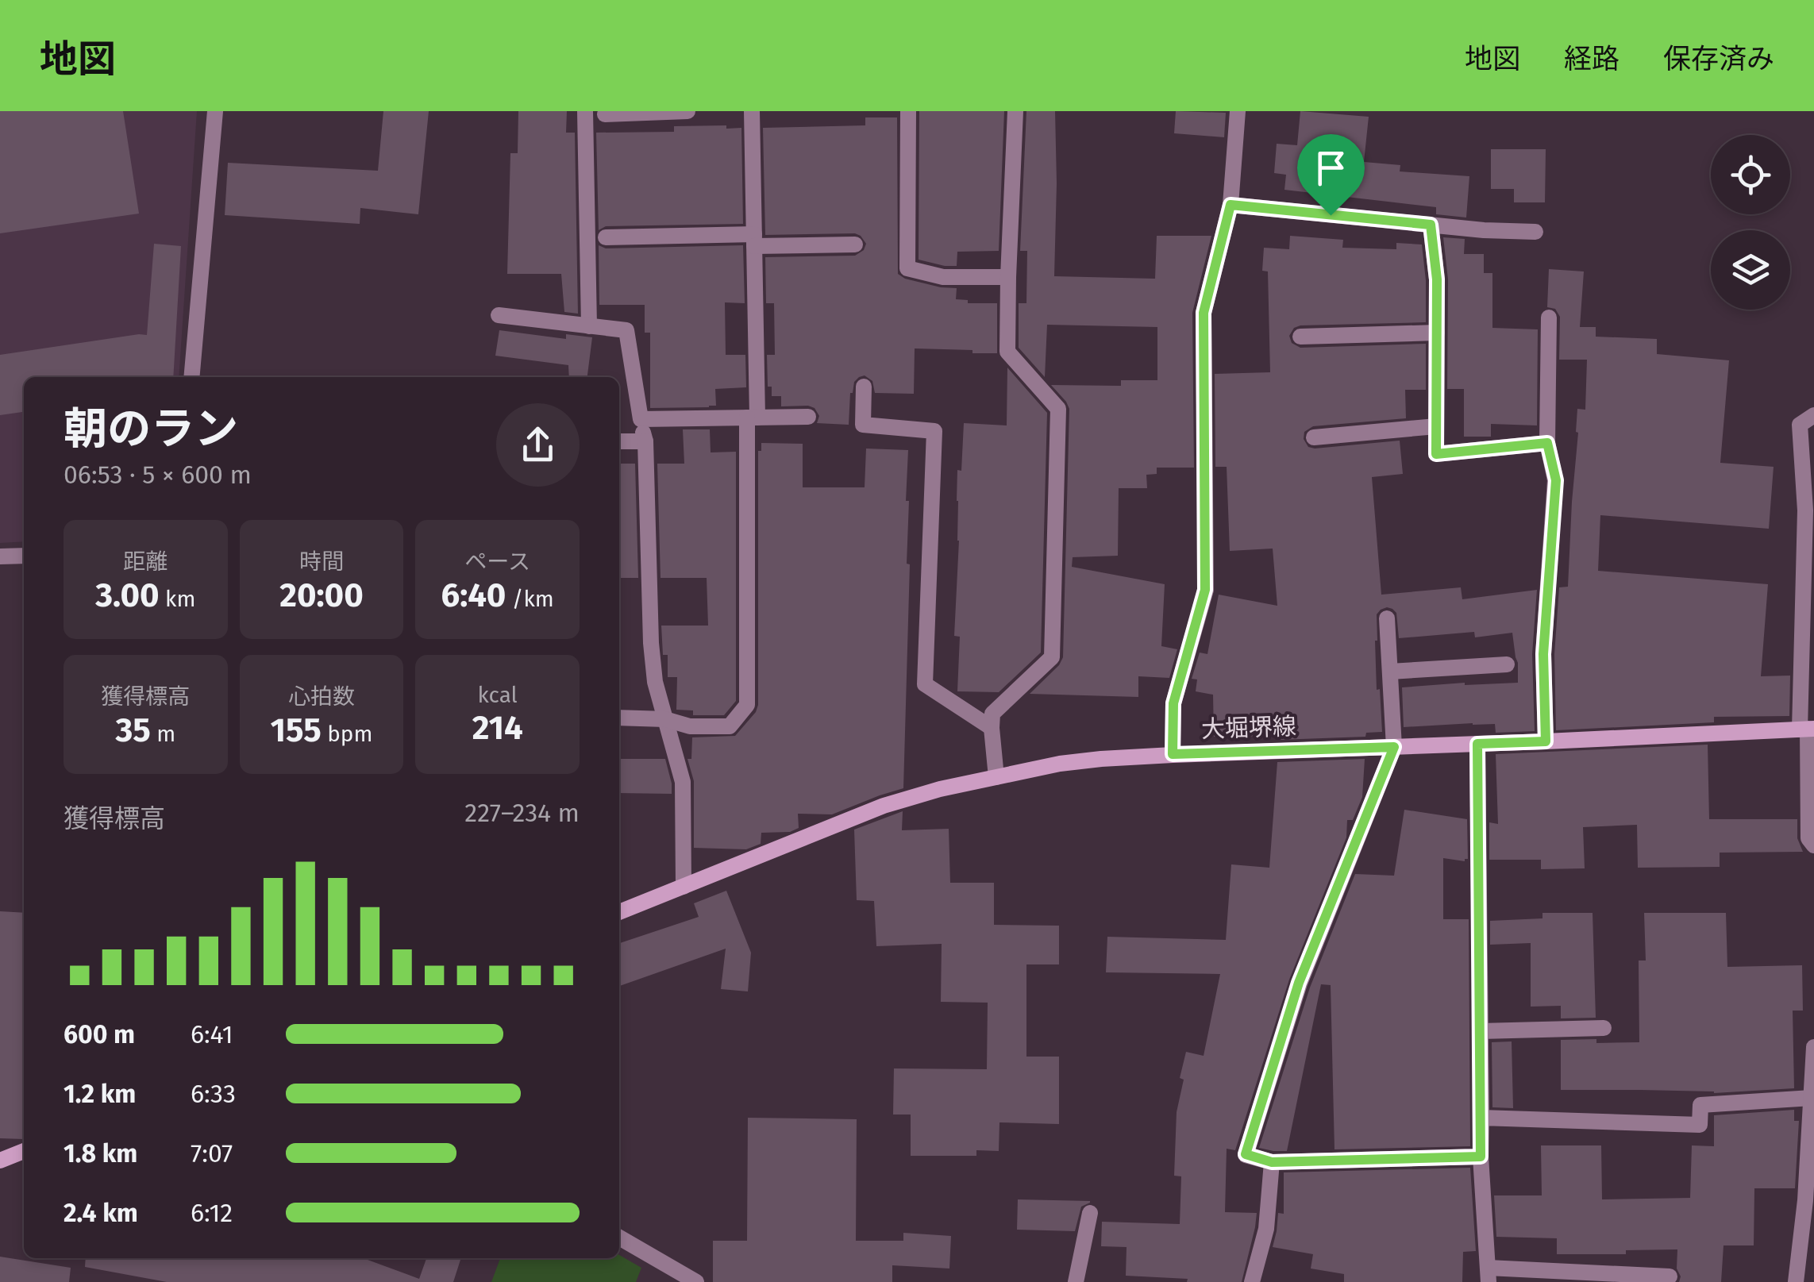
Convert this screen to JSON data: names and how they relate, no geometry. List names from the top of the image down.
{
  "streets": {
    "main road": ["大堀堺線"]
  },
  "page": {
    "header": "地図",
    "nav": ["地図", "経路", "保存済み"],
    "heading": ["朝のラン", "06:53 · 5 × 600 m"],
    "stats": [
      ["距離", "3.00 km"],
      ["時間", "20:00"],
      ["ペース", "6:40 /km"],
      ["獲得標高", "35 m"],
      ["心拍数", "155 bpm"],
      ["kcal", "214"]
    ],
    "chart": ["獲得標高", "227–234 m"],
    "list": [
      {
        "name": "600 m",
        "note": "6:41"
      },
      {
        "name": "1.2 km",
        "note": "6:33"
      },
      {
        "name": "1.8 km",
        "note": "7:07"
      },
      {
        "name": "2.4 km",
        "note": "6:12"
      }
    ]
  }
}
